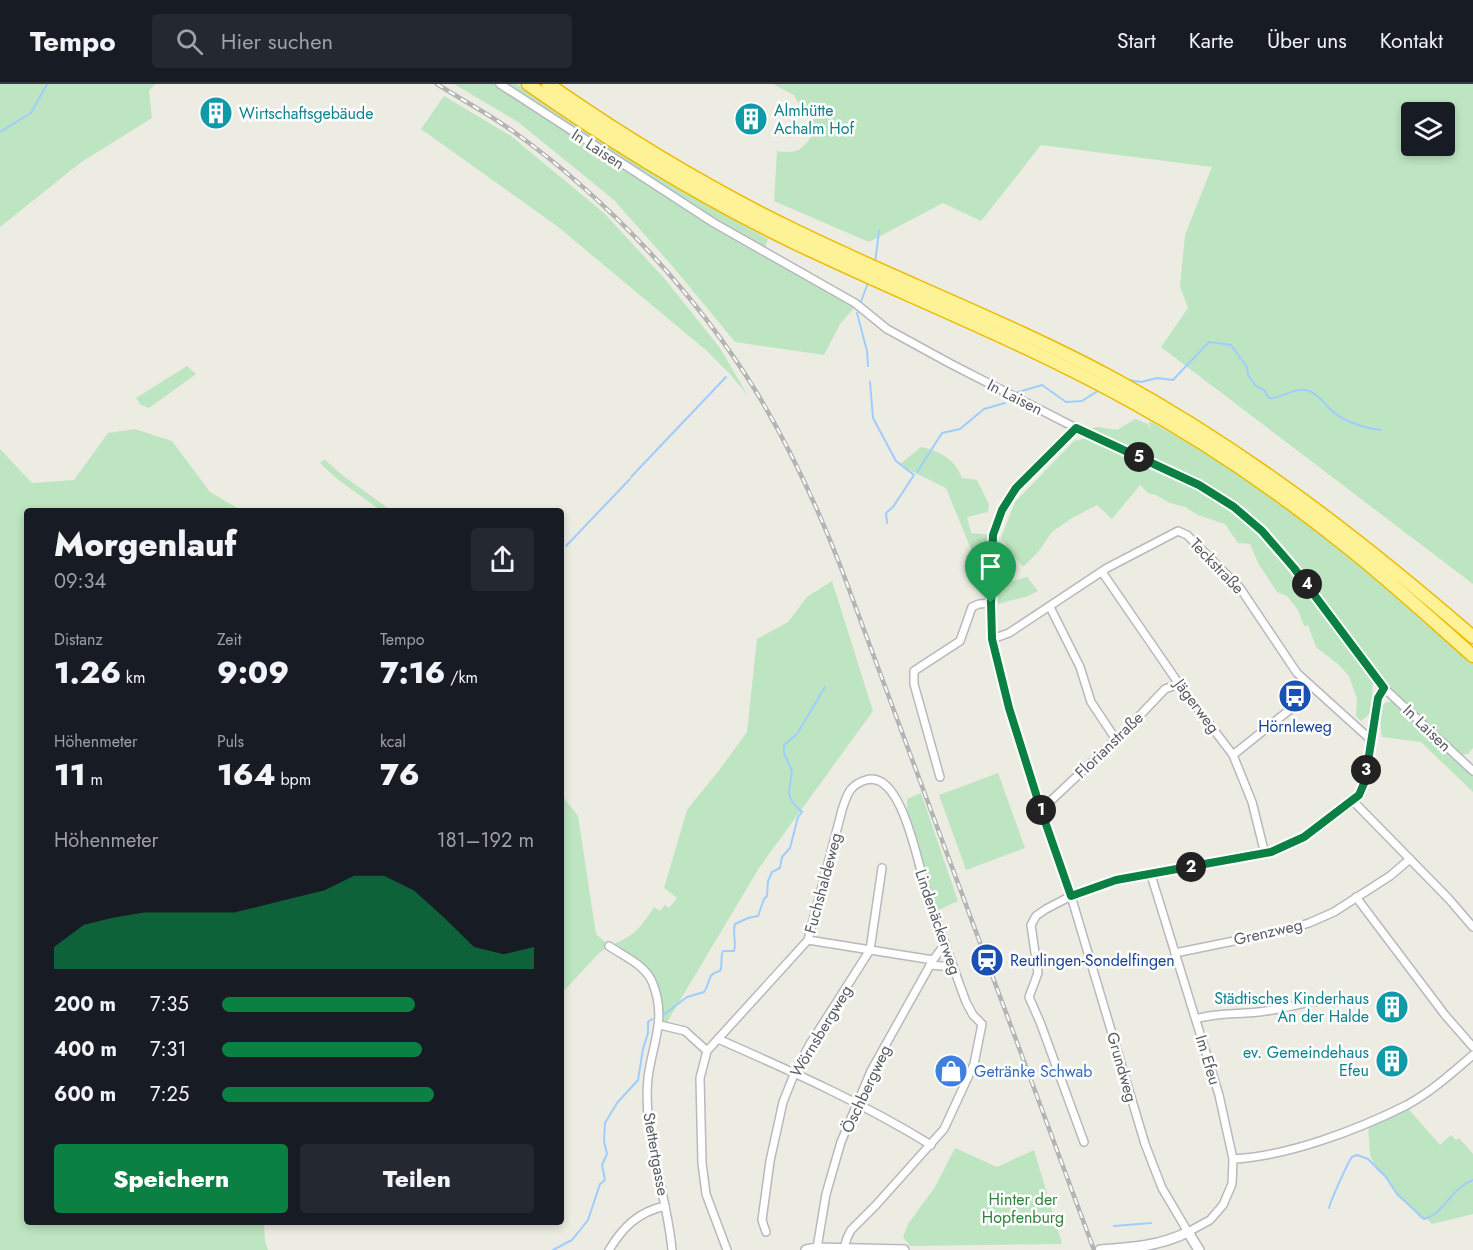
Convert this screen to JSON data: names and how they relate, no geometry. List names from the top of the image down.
{
  "streets": {
    "street": [
      "In Laisen",
      "Teckstraße",
      "Jägerweg",
      "Florianstraße",
      "Fuchshaldeweg",
      "Lindenäckerweg",
      "Grenzweg",
      "Wörnsbergweg",
      "Im Efeu",
      "Grundweg",
      "Öschbergweg",
      "Stettertgasse"
    ]
  },
  "crossings": [
    ["In Laisen", "Grundweg"],
    ["Teckstraße", "Jägerweg"],
    ["Teckstraße", "Grundweg"],
    ["Jägerweg", "Florianstraße"],
    ["Florianstraße", "Grundweg"],
    ["Fuchshaldeweg", "Lindenäckerweg"],
    ["Lindenäckerweg", "Öschbergweg"],
    ["Grenzweg", "Im Efeu"],
    ["Im Efeu", "Grundweg"]
  ],
  "parks": ["Hinter der Hopfenburg"],
  "places": {
    "building": [
      "Wirtschaftsgebäude",
      "Almhütte Achalm Hof",
      "Städtisches Kinderhaus An der Halde",
      "ev. Gemeindehaus Efeu"
    ],
    "bus stop": ["Hörnleweg"],
    "station": ["Reutlingen-Sondelfingen"],
    "shop": ["Getränke Schwab"]
  },
  "page": {
    "header": "Tempo",
    "search": "Hier suchen",
    "nav": [
      "Start",
      "Karte",
      "Über uns",
      "Kontakt"
    ],
    "pins": [
      "5",
      "4",
      "3",
      "1",
      "2"
    ],
    "heading": ["Morgenlauf", "09:34"],
    "stats": [
      ["Distanz", "1.26 km"],
      ["Zeit", "9:09"],
      ["Tempo", "7:16 /km"],
      ["Höhenmeter", "11 m"],
      ["Puls", "164 bpm"],
      ["kcal", "76"]
    ],
    "chart": ["Höhenmeter", "181–192 m"],
    "list": [
      {
        "name": "200 m",
        "note": "7:35"
      },
      {
        "name": "400 m",
        "note": "7:31"
      },
      {
        "name": "600 m",
        "note": "7:25"
      }
    ],
    "buttons": ["Speichern", "Teilen"]
  }
}
